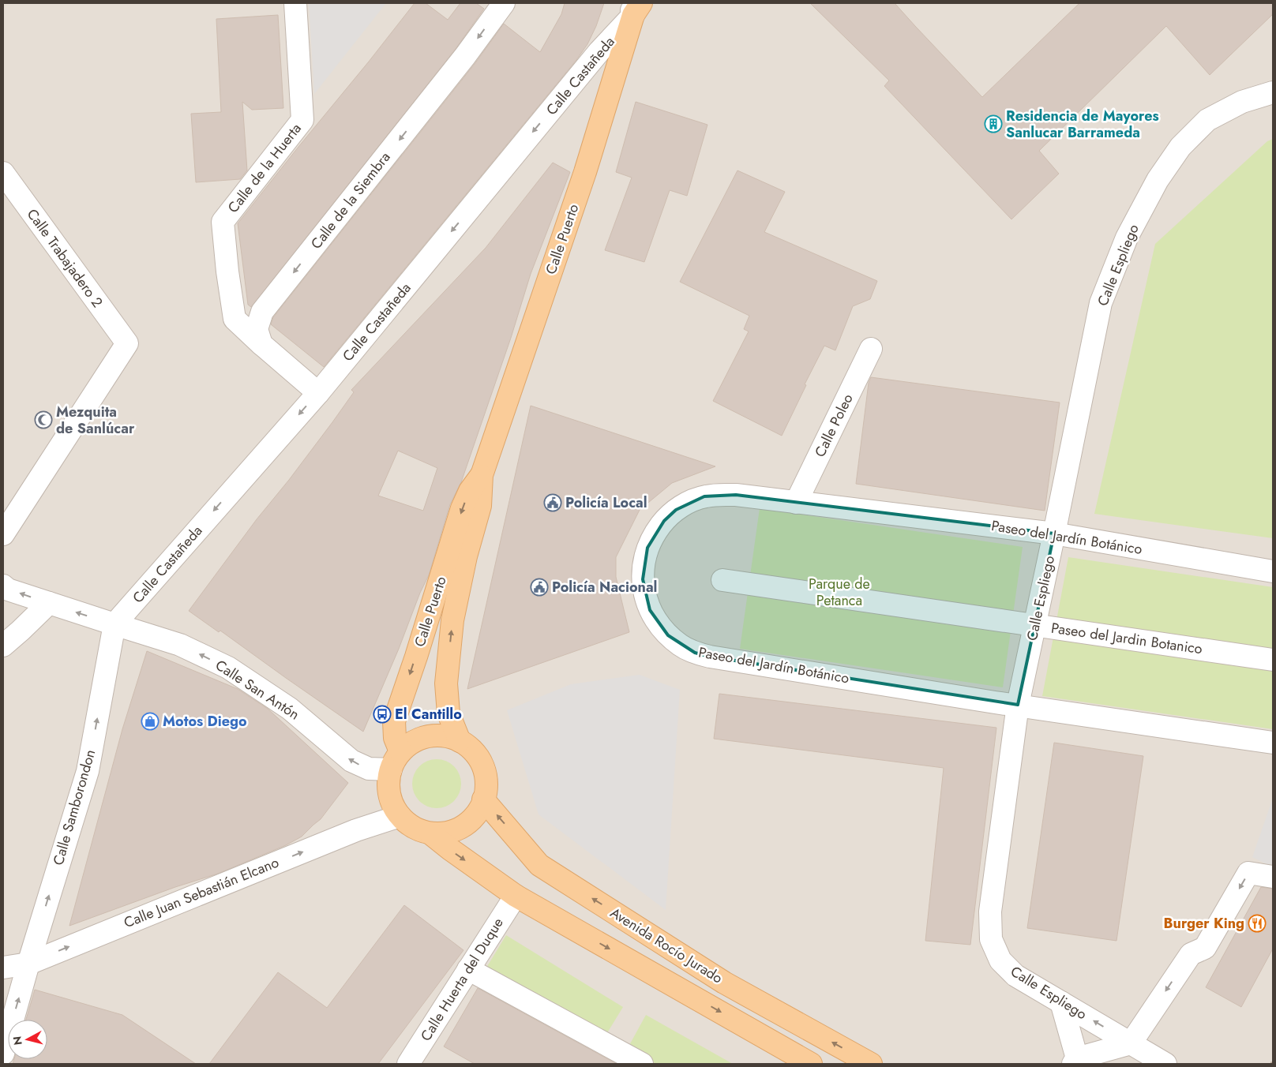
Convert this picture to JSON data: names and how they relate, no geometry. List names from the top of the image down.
{
  "streets": {
    "main road": ["Calle Puerto", "Avenida Rocío Jurado"],
    "street": [
      "Calle Castañeda",
      "Calle de la Huerta",
      "Calle de la Siembra",
      "Calle Trabajadero 2",
      "Calle Espliego",
      "Calle Poleo",
      "Paseo del Jardín Botánico",
      "Paseo del Jardin Botanico",
      "Calle San Antón",
      "Calle Samborondon",
      "Calle Juan Sebastián Elcano",
      "Calle Huerta del Duque"
    ]
  },
  "crossings": [
    ["Calle Castañeda", "Calle Puerto"],
    ["Calle Castañeda", "Calle San Antón"],
    ["Calle Castañeda", "Calle Samborondon"],
    ["Calle de la Huerta", "Calle de la Siembra"],
    ["Calle Puerto", "Calle San Antón"],
    ["Calle Puerto", "Calle Juan Sebastián Elcano"],
    ["Calle Puerto", "Avenida Rocío Jurado"],
    ["Calle Espliego", "Paseo del Jardín Botánico"],
    ["Calle Espliego", "Paseo del Jardin Botanico"],
    ["Calle Poleo", "Paseo del Jardín Botánico"],
    ["Calle San Antón", "Calle Samborondon"],
    ["Calle San Antón", "Calle Juan Sebastián Elcano"],
    ["Calle San Antón", "Avenida Rocío Jurado"],
    ["Calle Samborondon", "Calle Juan Sebastián Elcano"],
    ["Calle Juan Sebastián Elcano", "Avenida Rocío Jurado"],
    ["Avenida Rocío Jurado", "Calle Huerta del Duque"]
  ],
  "one_way": [
    "Calle Castañeda",
    "Calle de la Siembra",
    "Calle San Antón",
    "Calle Samborondon",
    "Calle Juan Sebastián Elcano"
  ],
  "parks": ["Parque de Petanca"],
  "places": {
    "building": ["Residencia de Mayores Sanlucar Barrameda"],
    "mosque": ["Mezquita de Sanlúcar"],
    "public building": ["Policía Local", "Policía Nacional"],
    "bus stop": ["El Cantillo"],
    "shop": ["Motos Diego"],
    "restaurant": ["Burger King"]
  },
  "north": "left"
}
